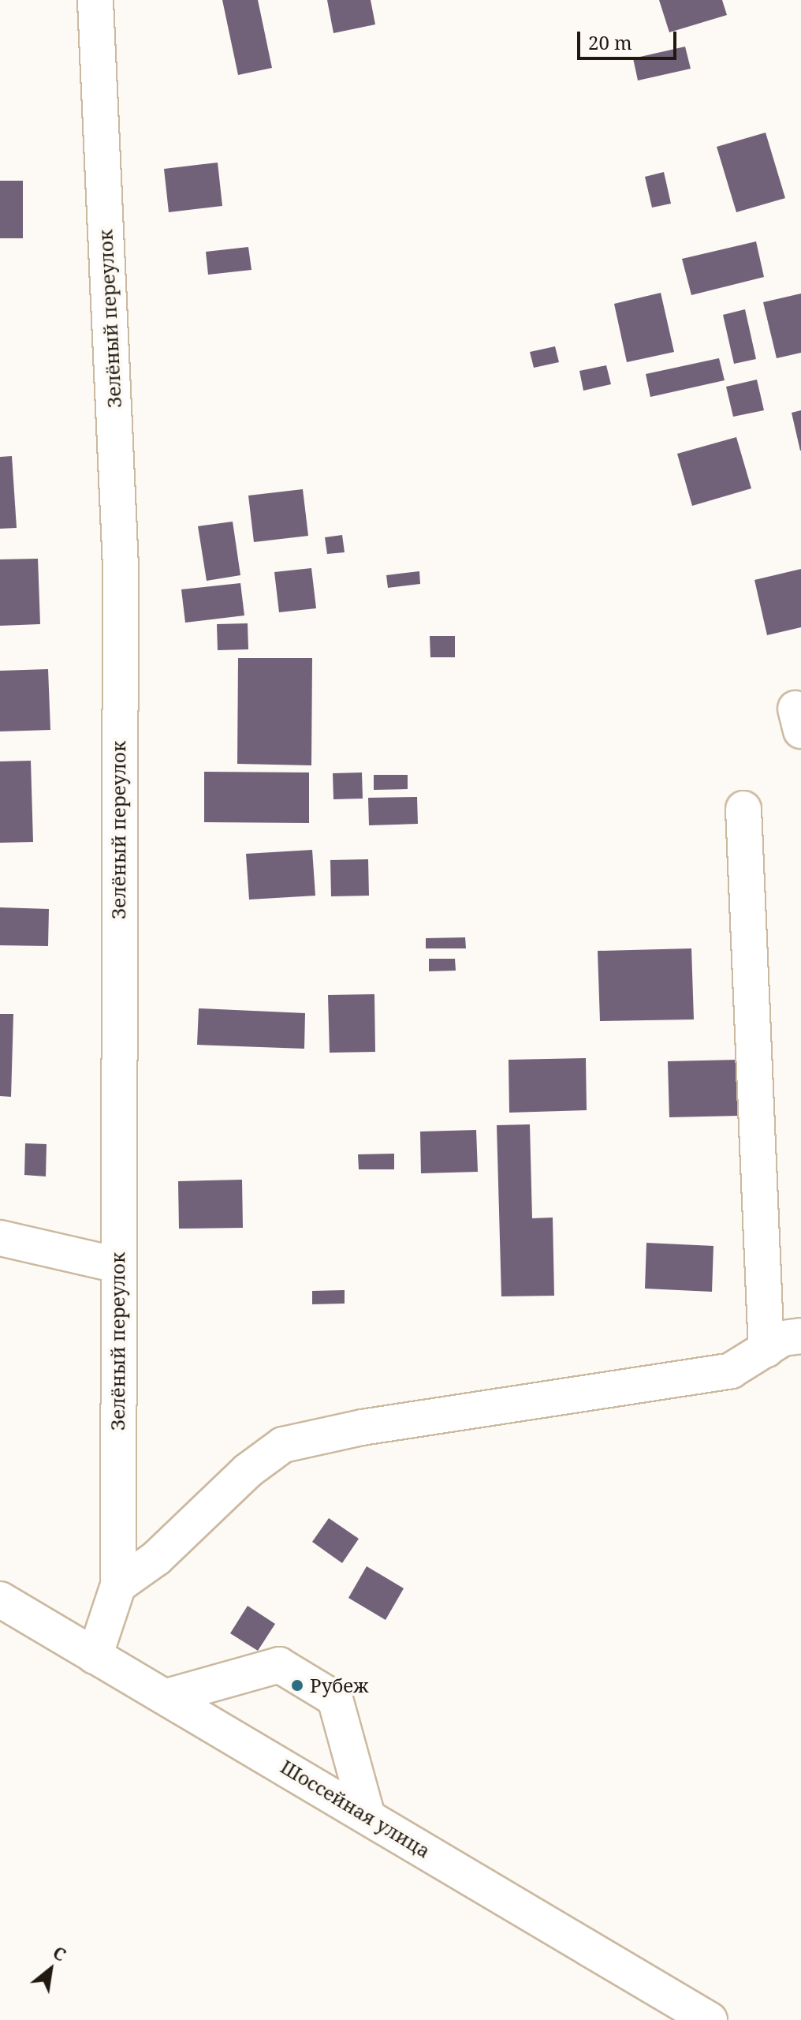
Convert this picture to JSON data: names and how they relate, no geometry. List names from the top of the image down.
{
  "streets": {
    "street": ["Зелёный переулок", "Шоссейная улица"]
  },
  "crossings": [
    ["Зелёный переулок", "Шоссейная улица"]
  ],
  "places": ["Рубеж"],
  "scale_bar": "20 m",
  "north": "top right"
}
